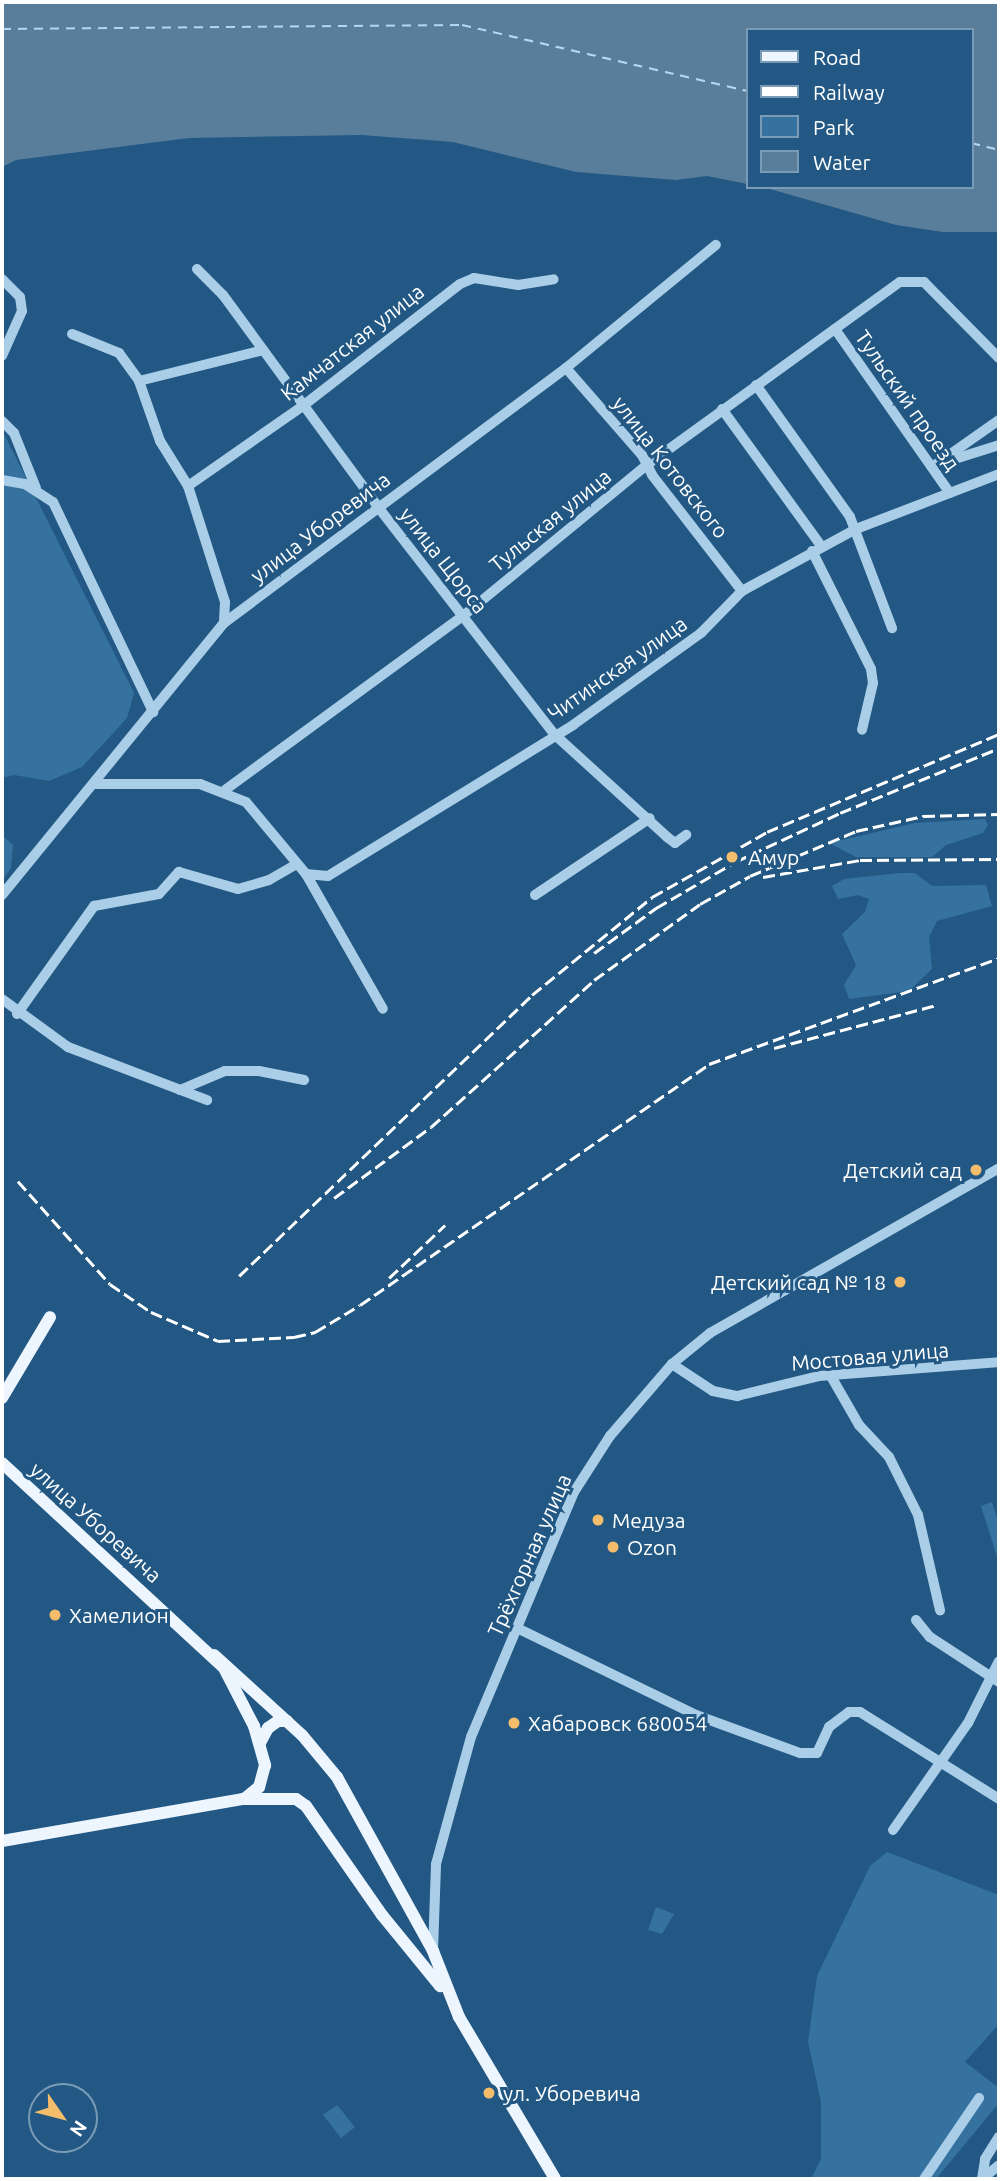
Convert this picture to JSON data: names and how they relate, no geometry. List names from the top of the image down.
{
  "streets": {
    "main road": ["улица Уборевича"],
    "street": [
      "Камчатская улица",
      "Тульский проезд",
      "улица Котовского",
      "Тульская улица",
      "улица Щорса",
      "Читинская улица",
      "Мостовая улица",
      "Трёхгорная улица"
    ]
  },
  "crossings": [
    ["Камчатская улица", "улица Щорса"],
    ["Тульский проезд", "Тульская улица"],
    ["Тульский проезд", "Читинская улица"],
    ["улица Котовского", "Тульская улица"],
    ["улица Котовского", "улица Уборевича"],
    ["улица Котовского", "Читинская улица"],
    ["Тульская улица", "улица Щорса"],
    ["улица Уборевича", "улица Щорса"],
    ["улица Щорса", "Читинская улица"],
    ["Мостовая улица", "Трёхгорная улица"]
  ],
  "places": [
    "Амур",
    "Детский сад",
    "Детский сад № 18",
    "Медуза",
    "Ozon",
    "Хамелион",
    "Хабаровск 680054",
    "ул. Уборевича"
  ],
  "legend": [
    "Road",
    "Railway",
    "Park",
    "Water"
  ],
  "north": "bottom right"
}
